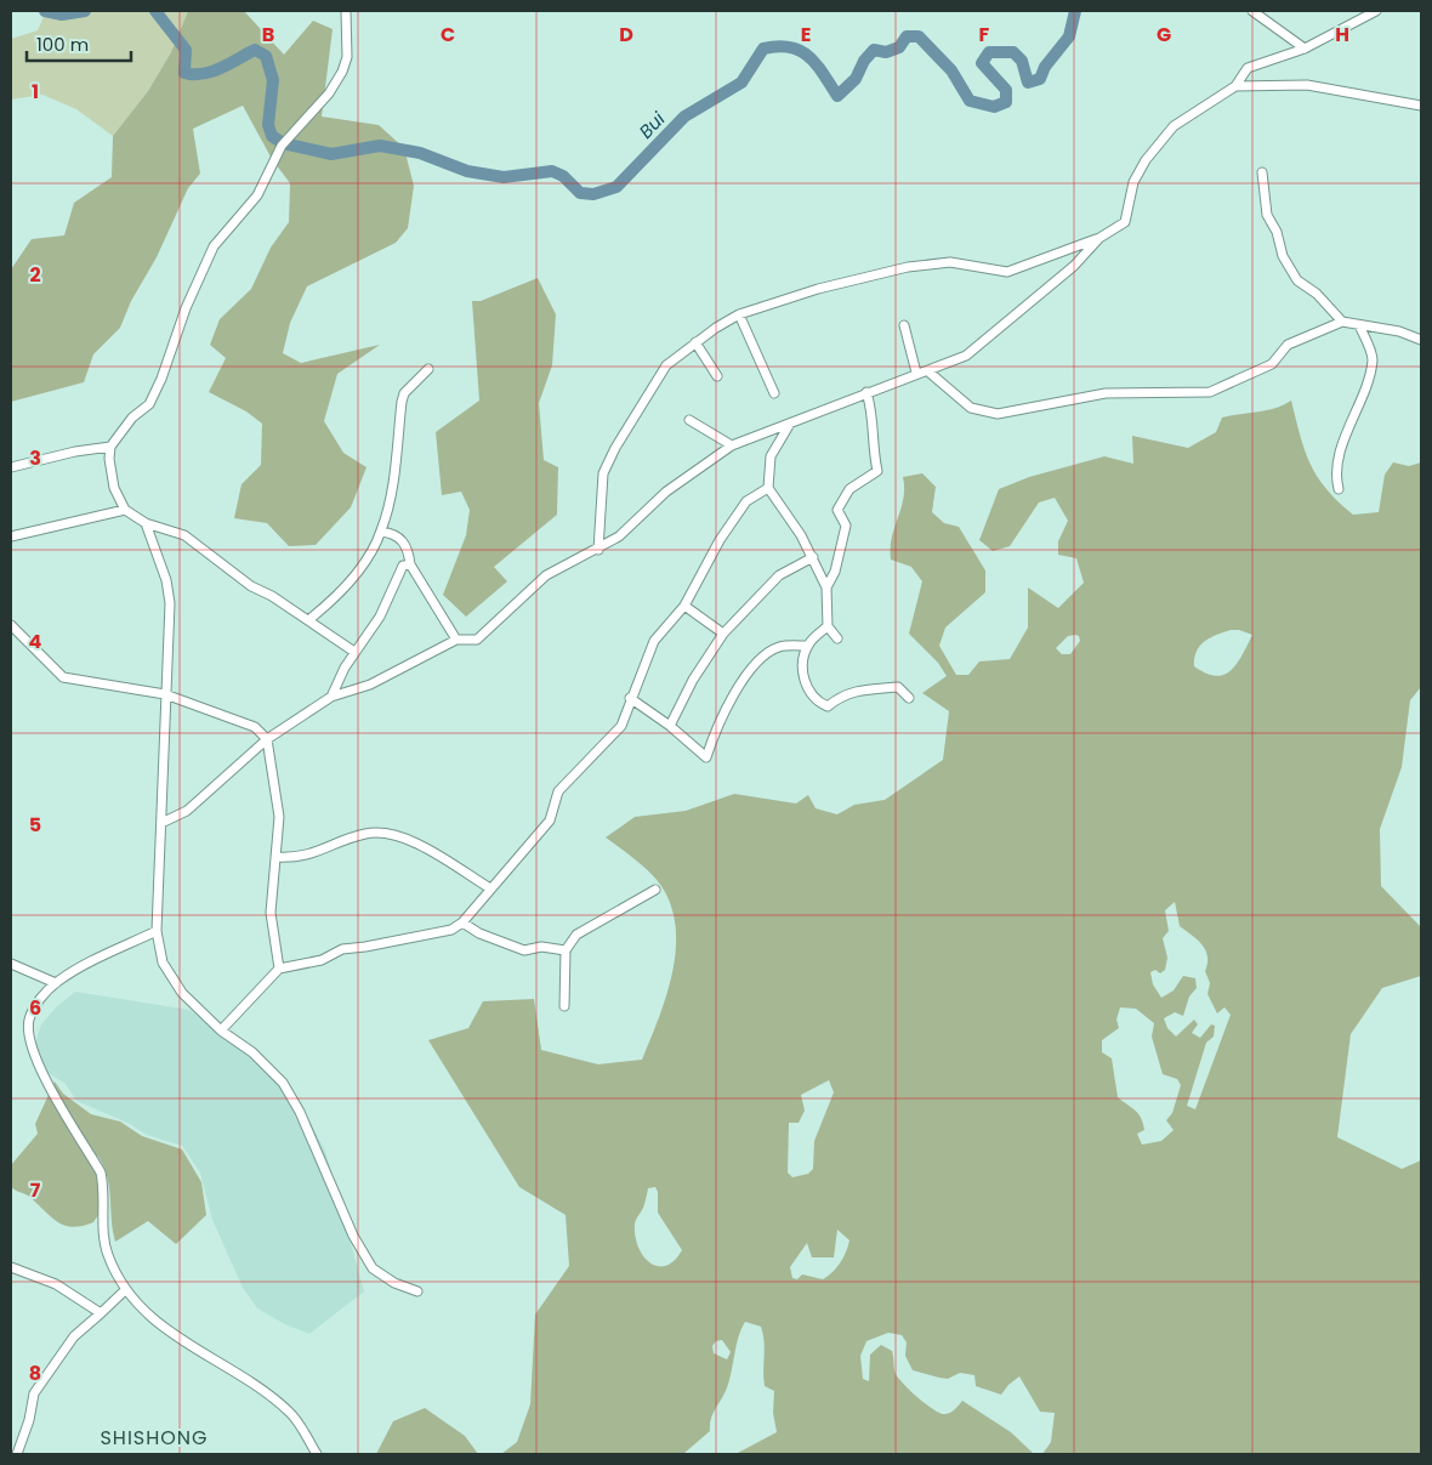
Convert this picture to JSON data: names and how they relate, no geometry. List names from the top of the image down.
{
  "districts": ["SHISHONG"],
  "water": ["Bui"],
  "scale_bar": "100 m",
  "grid": {
    "columns": [
      "B",
      "C",
      "D",
      "E",
      "F",
      "G",
      "H"
    ],
    "rows": [
      "1",
      "2",
      "3",
      "4",
      "5",
      "6",
      "7",
      "8"
    ]
  }
}
